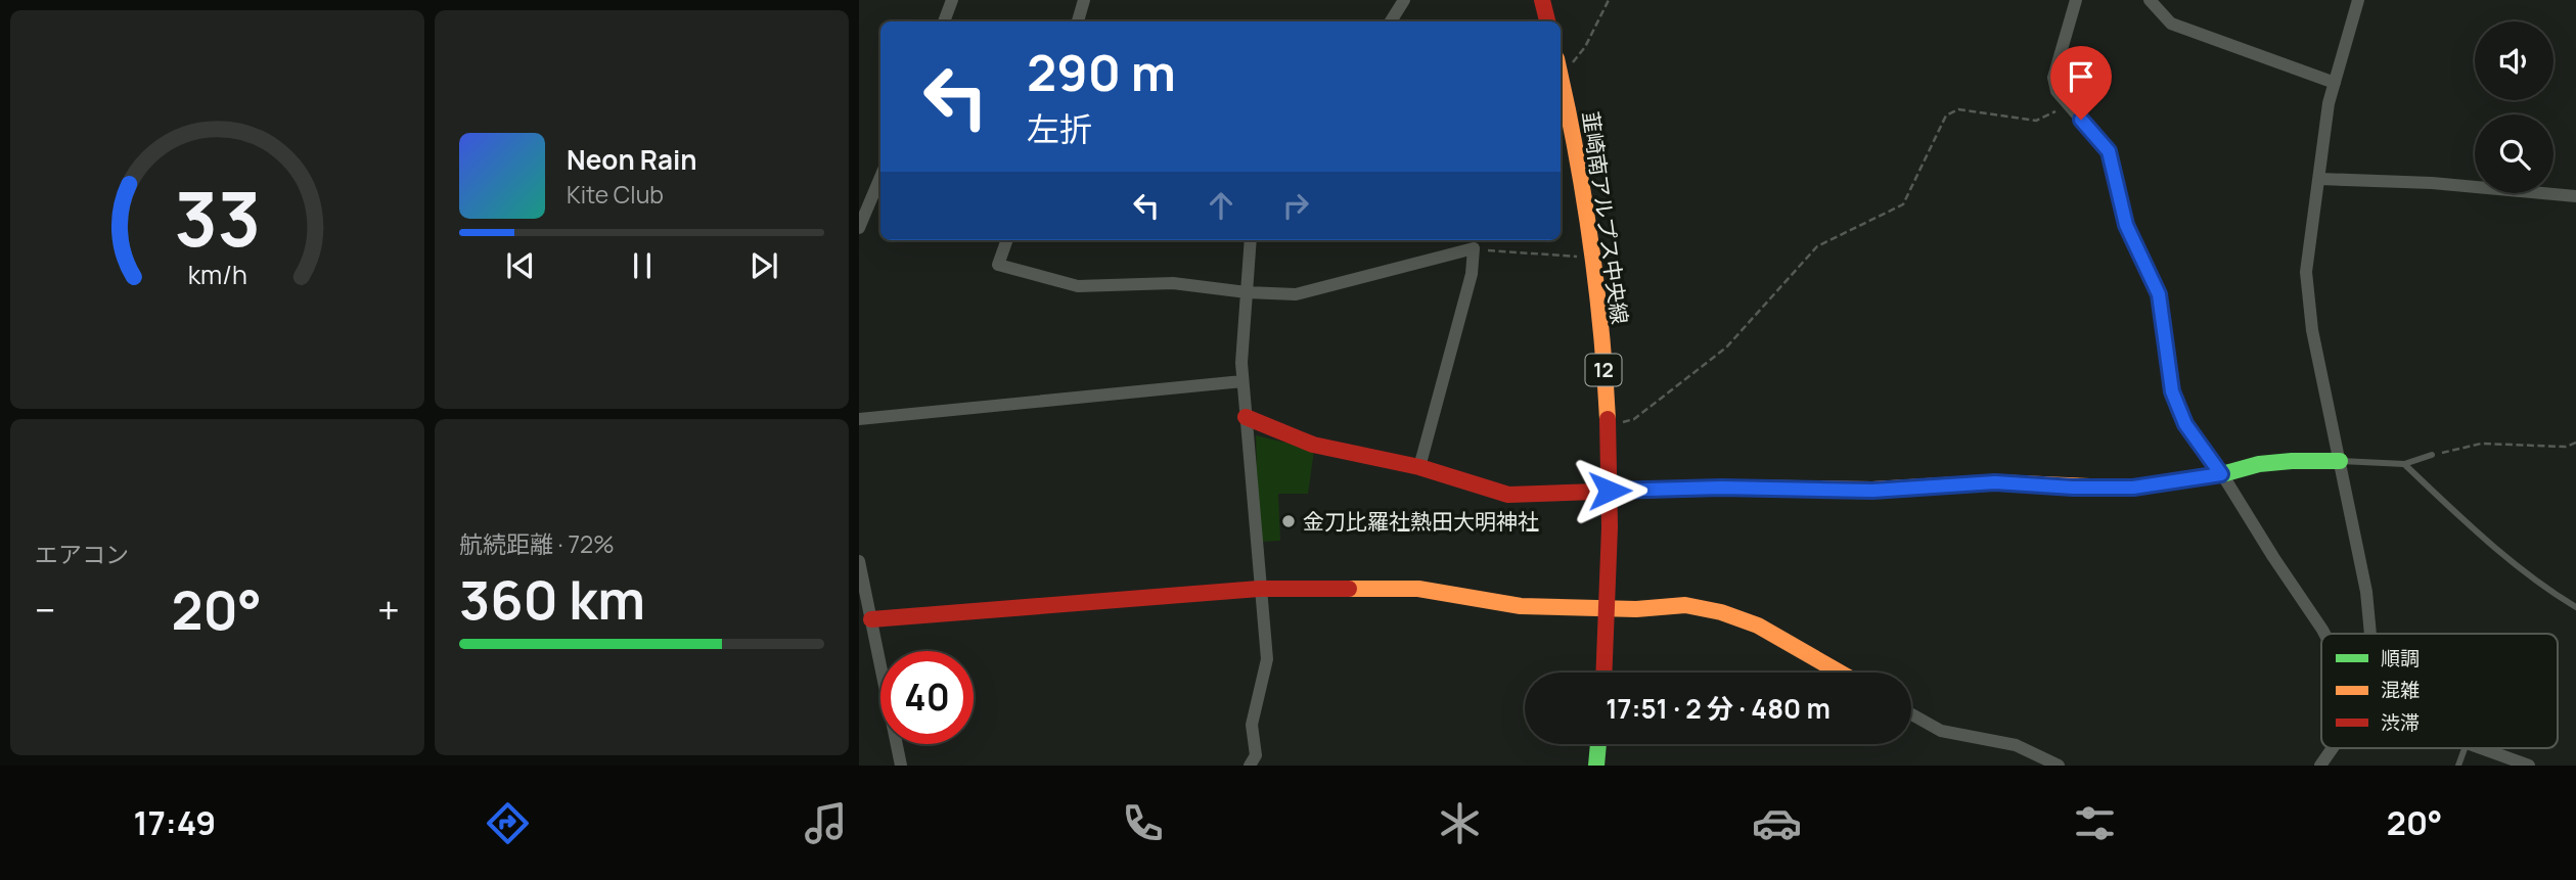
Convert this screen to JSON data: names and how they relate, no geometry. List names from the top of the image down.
{
  "streets": {
    "street": ["韮崎南アルプス中央線", "12"]
  },
  "places": ["金刀比羅社熱田大明神社"],
  "legend": ["順調", "混雑", "渋滞"],
  "page": {
    "turn": ["290 m", "左折"],
    "song": ["Neon Rain", "Kite Club"],
    "tile": [
      "エアコン",
      ["航続距離 · 72%", "360 km"]
    ],
    "heat": ["−", "20°", "+"],
    "limit": "40",
    "trip": "17:51 · 2 分 · 480 m",
    "tabs": ["17:49", "20°"],
    "gauge": ["33", "km/h"]
  }
}
